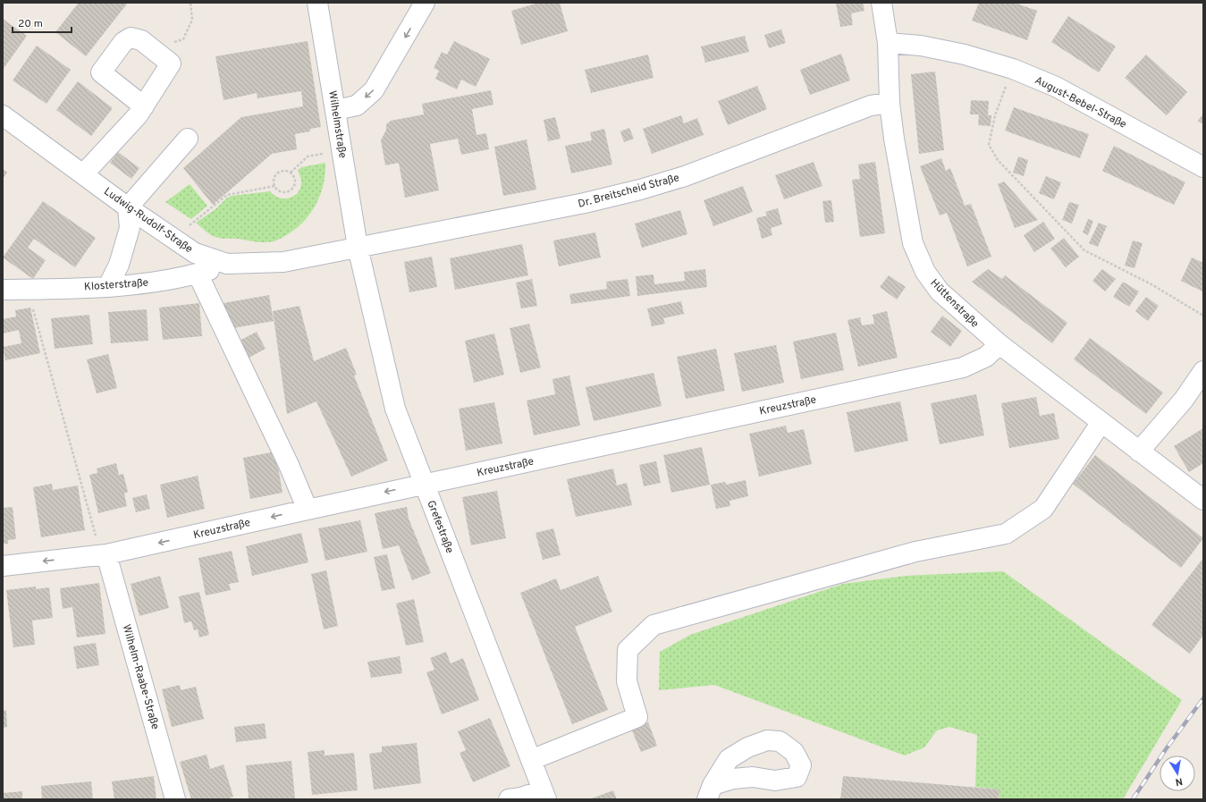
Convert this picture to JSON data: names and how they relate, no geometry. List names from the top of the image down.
{
  "streets": {
    "street": [
      "August-Bebel-Straße",
      "Wilhelmstraße",
      "Dr. Breitscheid Straße",
      "Ludwig-Rudolf-Straße",
      "Klosterstraße",
      "Hüttenstraße",
      "Kreuzstraße",
      "Grefestraße",
      "Wilhelm-Raabe-Straße"
    ]
  },
  "crossings": [
    ["August-Bebel-Straße", "Hüttenstraße"],
    ["Wilhelmstraße", "Dr. Breitscheid Straße"],
    ["Wilhelmstraße", "Ludwig-Rudolf-Straße"],
    ["Wilhelmstraße", "Grefestraße"],
    ["Dr. Breitscheid Straße", "Ludwig-Rudolf-Straße"],
    ["Dr. Breitscheid Straße", "Hüttenstraße"],
    ["Dr. Breitscheid Straße", "Grefestraße"],
    ["Ludwig-Rudolf-Straße", "Klosterstraße"],
    ["Ludwig-Rudolf-Straße", "Grefestraße"],
    ["Hüttenstraße", "Kreuzstraße"],
    ["Kreuzstraße", "Grefestraße"],
    ["Kreuzstraße", "Wilhelm-Raabe-Straße"]
  ],
  "one_way": ["Kreuzstraße"],
  "scale_bar": "20 m",
  "north": "bottom"
}
